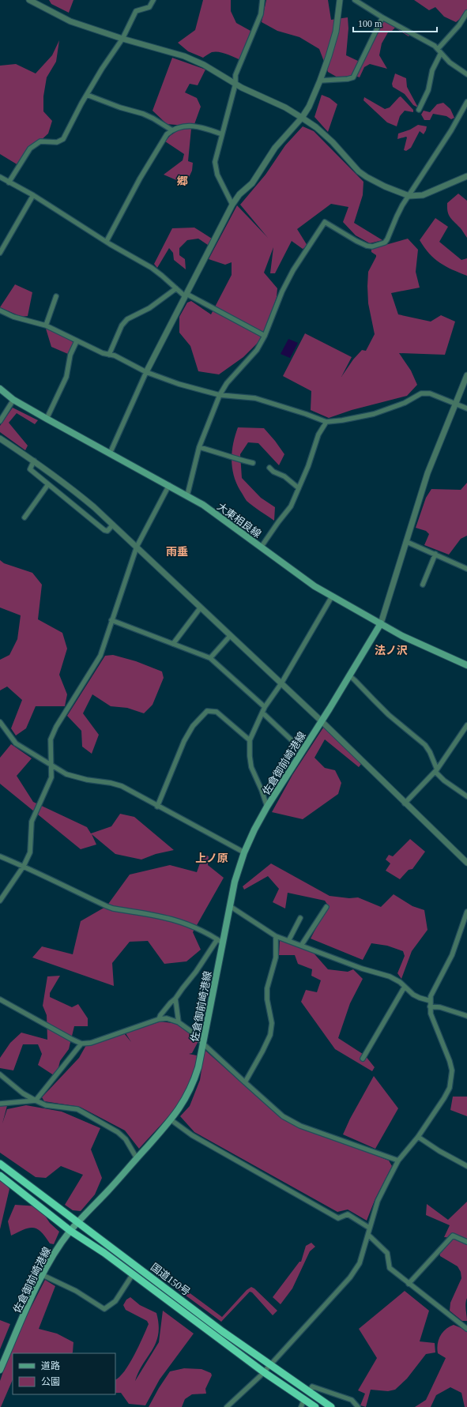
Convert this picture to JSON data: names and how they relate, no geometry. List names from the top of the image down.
{
  "streets": {
    "highway": ["国道150号"],
    "main road": ["大東相良線", "佐倉御前崎港線"]
  },
  "crossings": [
    ["大東相良線", "佐倉御前崎港線"],
    ["佐倉御前崎港線", "国道150号"]
  ],
  "districts": [
    "郷",
    "雨垂",
    "法ノ沢",
    "上ノ原"
  ],
  "legend": ["道路", "公園"],
  "scale_bar": "100 m"
}
